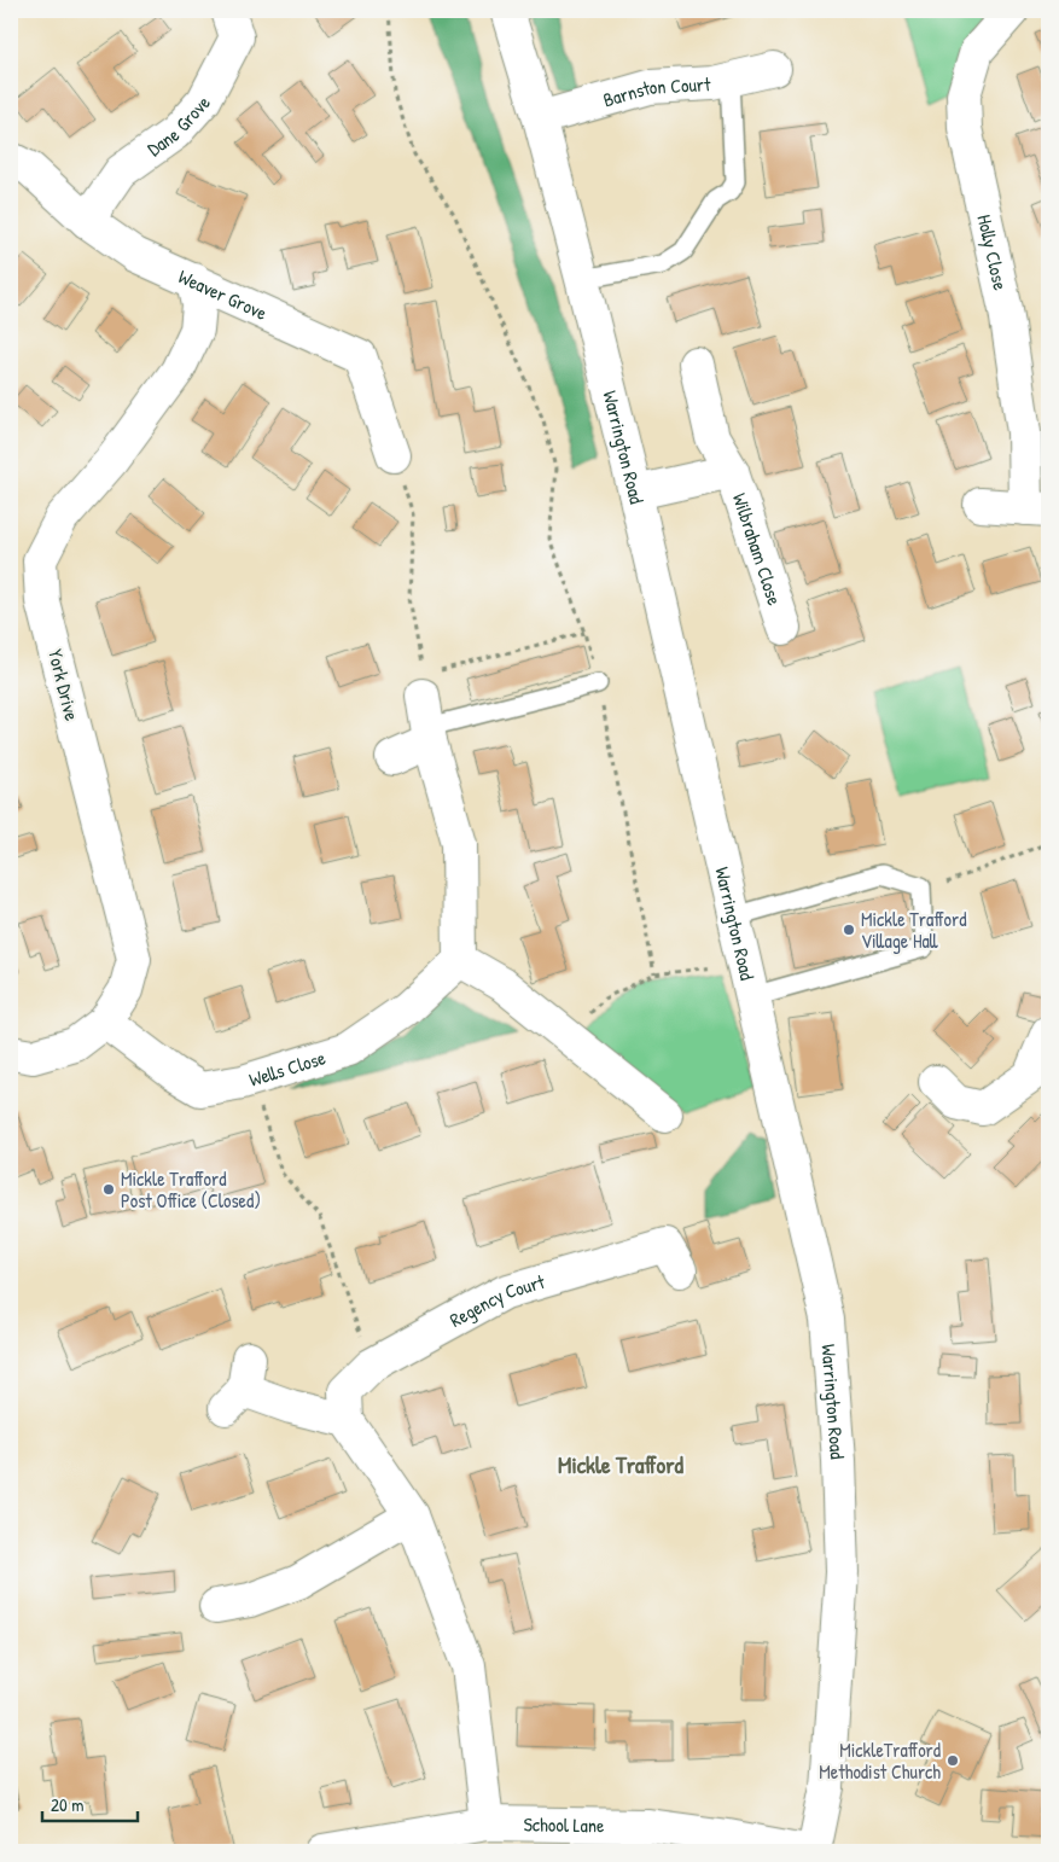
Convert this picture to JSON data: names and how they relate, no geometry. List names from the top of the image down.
{
  "streets": {
    "street": [
      "Barnston Court",
      "Dane Grove",
      "Holly Close",
      "Weaver Grove",
      "Warrington Road",
      "Wilbraham Close",
      "York Drive",
      "Wells Close",
      "Regency Court",
      "School Lane"
    ]
  },
  "crossings": [
    ["Barnston Court", "Warrington Road"],
    ["Dane Grove", "Weaver Grove"],
    ["Weaver Grove", "York Drive"],
    ["Warrington Road", "Wilbraham Close"],
    ["York Drive", "Wells Close"]
  ],
  "districts": ["Mickle Trafford"],
  "places": ["Mickle Trafford Village Hall", "Mickle Trafford Post Office (Closed)", "MickleTrafford Methodist Church"],
  "scale_bar": "20 m"
}
